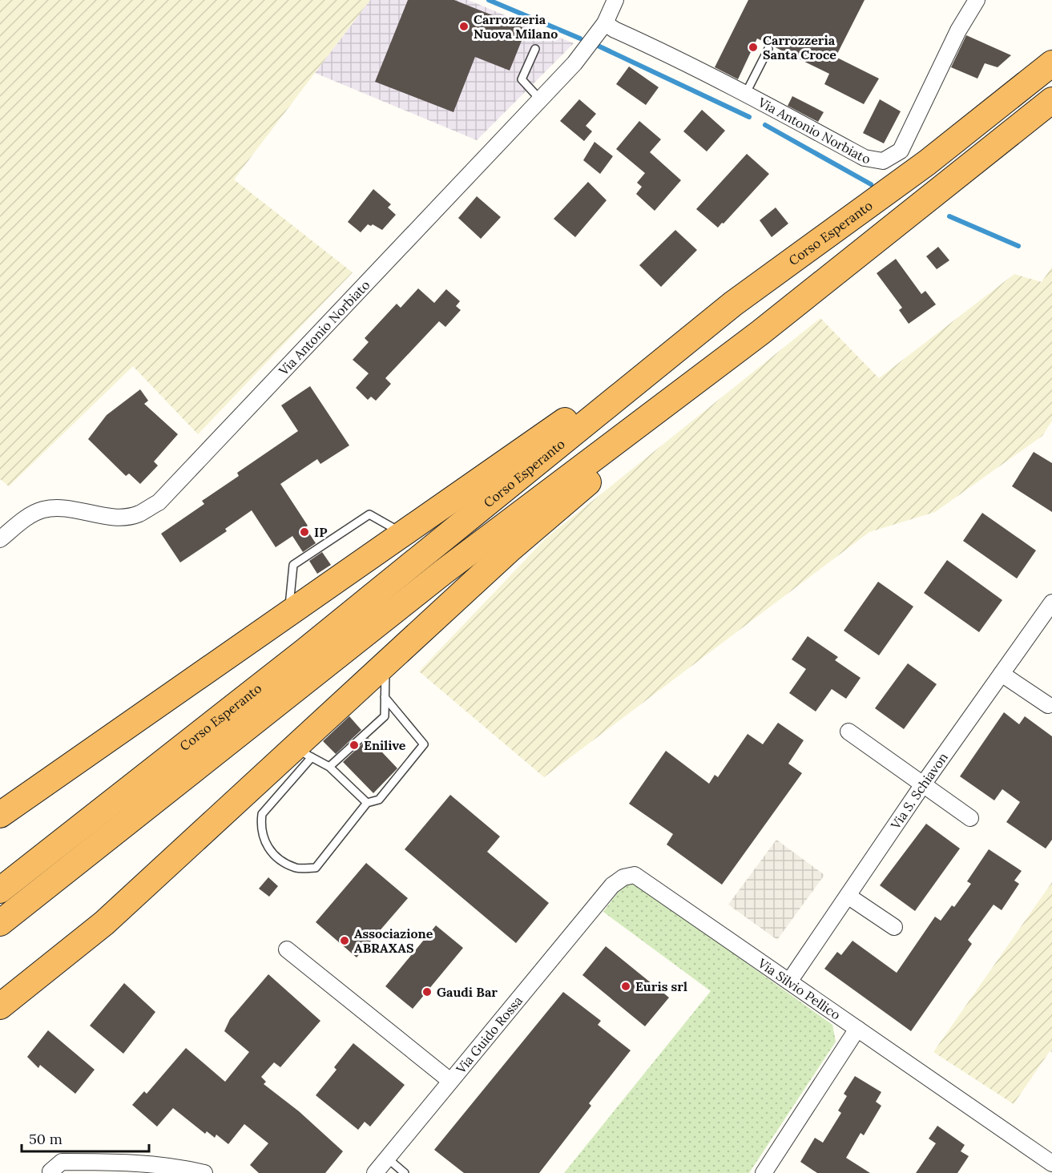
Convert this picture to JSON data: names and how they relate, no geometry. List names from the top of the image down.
{
  "streets": {
    "highway": ["Corso Esperanto"],
    "street": [
      "Via Antonio Norbiato",
      "Via S. Schiavon",
      "Via Silvio Pellico",
      "Via Guido Rossa"
    ]
  },
  "crossings": [
    ["Via S. Schiavon", "Via Silvio Pellico"],
    ["Via Silvio Pellico", "Via Guido Rossa"]
  ],
  "places": [
    "Carrozzeria Nuova Milano",
    "Carrozzeria Santa Croce",
    "IP",
    "Enilive",
    "Associazione ABRAXAS",
    "Euris srl",
    "Gaudi Bar"
  ],
  "scale_bar": "50 m"
}
